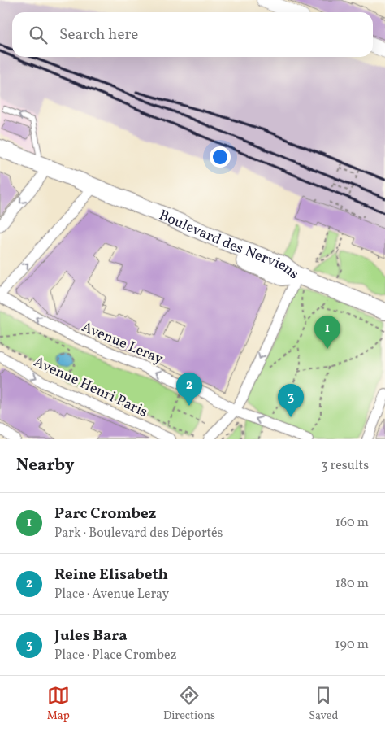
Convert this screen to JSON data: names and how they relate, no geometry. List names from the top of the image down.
{
  "streets": {
    "main road": ["Boulevard des Nerviens"],
    "street": ["Avenue Leray", "Avenue Henri Paris"]
  },
  "one_way": ["Avenue Leray", "Avenue Henri Paris"],
  "page": {
    "search": "Search here",
    "pins": ["1", "2", "3"],
    "heading": ["Nearby", "3 results"],
    "list": [
      {
        "mark": "1",
        "name": "Parc Crombez",
        "note": "Park · Boulevard des Déportés",
        "value": "160 m"
      },
      {
        "mark": "2",
        "name": "Reine Elisabeth",
        "note": "Place · Avenue Leray",
        "value": "180 m"
      },
      {
        "mark": "3",
        "name": "Jules Bara",
        "note": "Place · Place Crombez",
        "value": "190 m"
      }
    ],
    "nav": ["Map", "Directions", "Saved"]
  }
}
